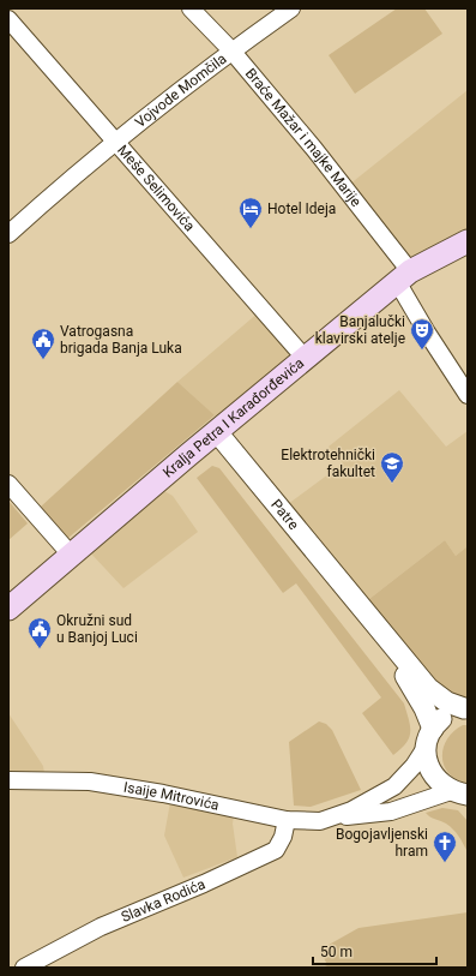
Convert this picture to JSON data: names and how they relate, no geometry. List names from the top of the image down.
{
  "streets": {
    "main road": ["Kralja Petra I Karađorđevića"],
    "street": [
      "Vojvode Momčila",
      "Braće Mažar i majke Marije",
      "Meše Selimovića",
      "Patre",
      "Isaije Mitrovića",
      "Slavka Rodića"
    ]
  },
  "crossings": [
    ["Vojvode Momčila", "Braće Mažar i majke Marije"],
    ["Vojvode Momčila", "Meše Selimovića"],
    ["Braće Mažar i majke Marije", "Kralja Petra I Karađorđevića"],
    ["Meše Selimovića", "Kralja Petra I Karađorđevića"],
    ["Kralja Petra I Karađorđevića", "Patre"],
    ["Patre", "Isaije Mitrovića"],
    ["Isaije Mitrovića", "Slavka Rodića"]
  ],
  "places": {
    "hotel": ["Hotel Ideja"],
    "theatre": ["Banjalučki klavirski atelje"],
    "public building": ["Vatrogasna brigada Banja Luka", "Okružni sud u Banjoj Luci"],
    "school or university": ["Elektrotehnički fakultet"],
    "church": ["Bogojavljenski hram"]
  },
  "scale_bar": "50 m"
}
